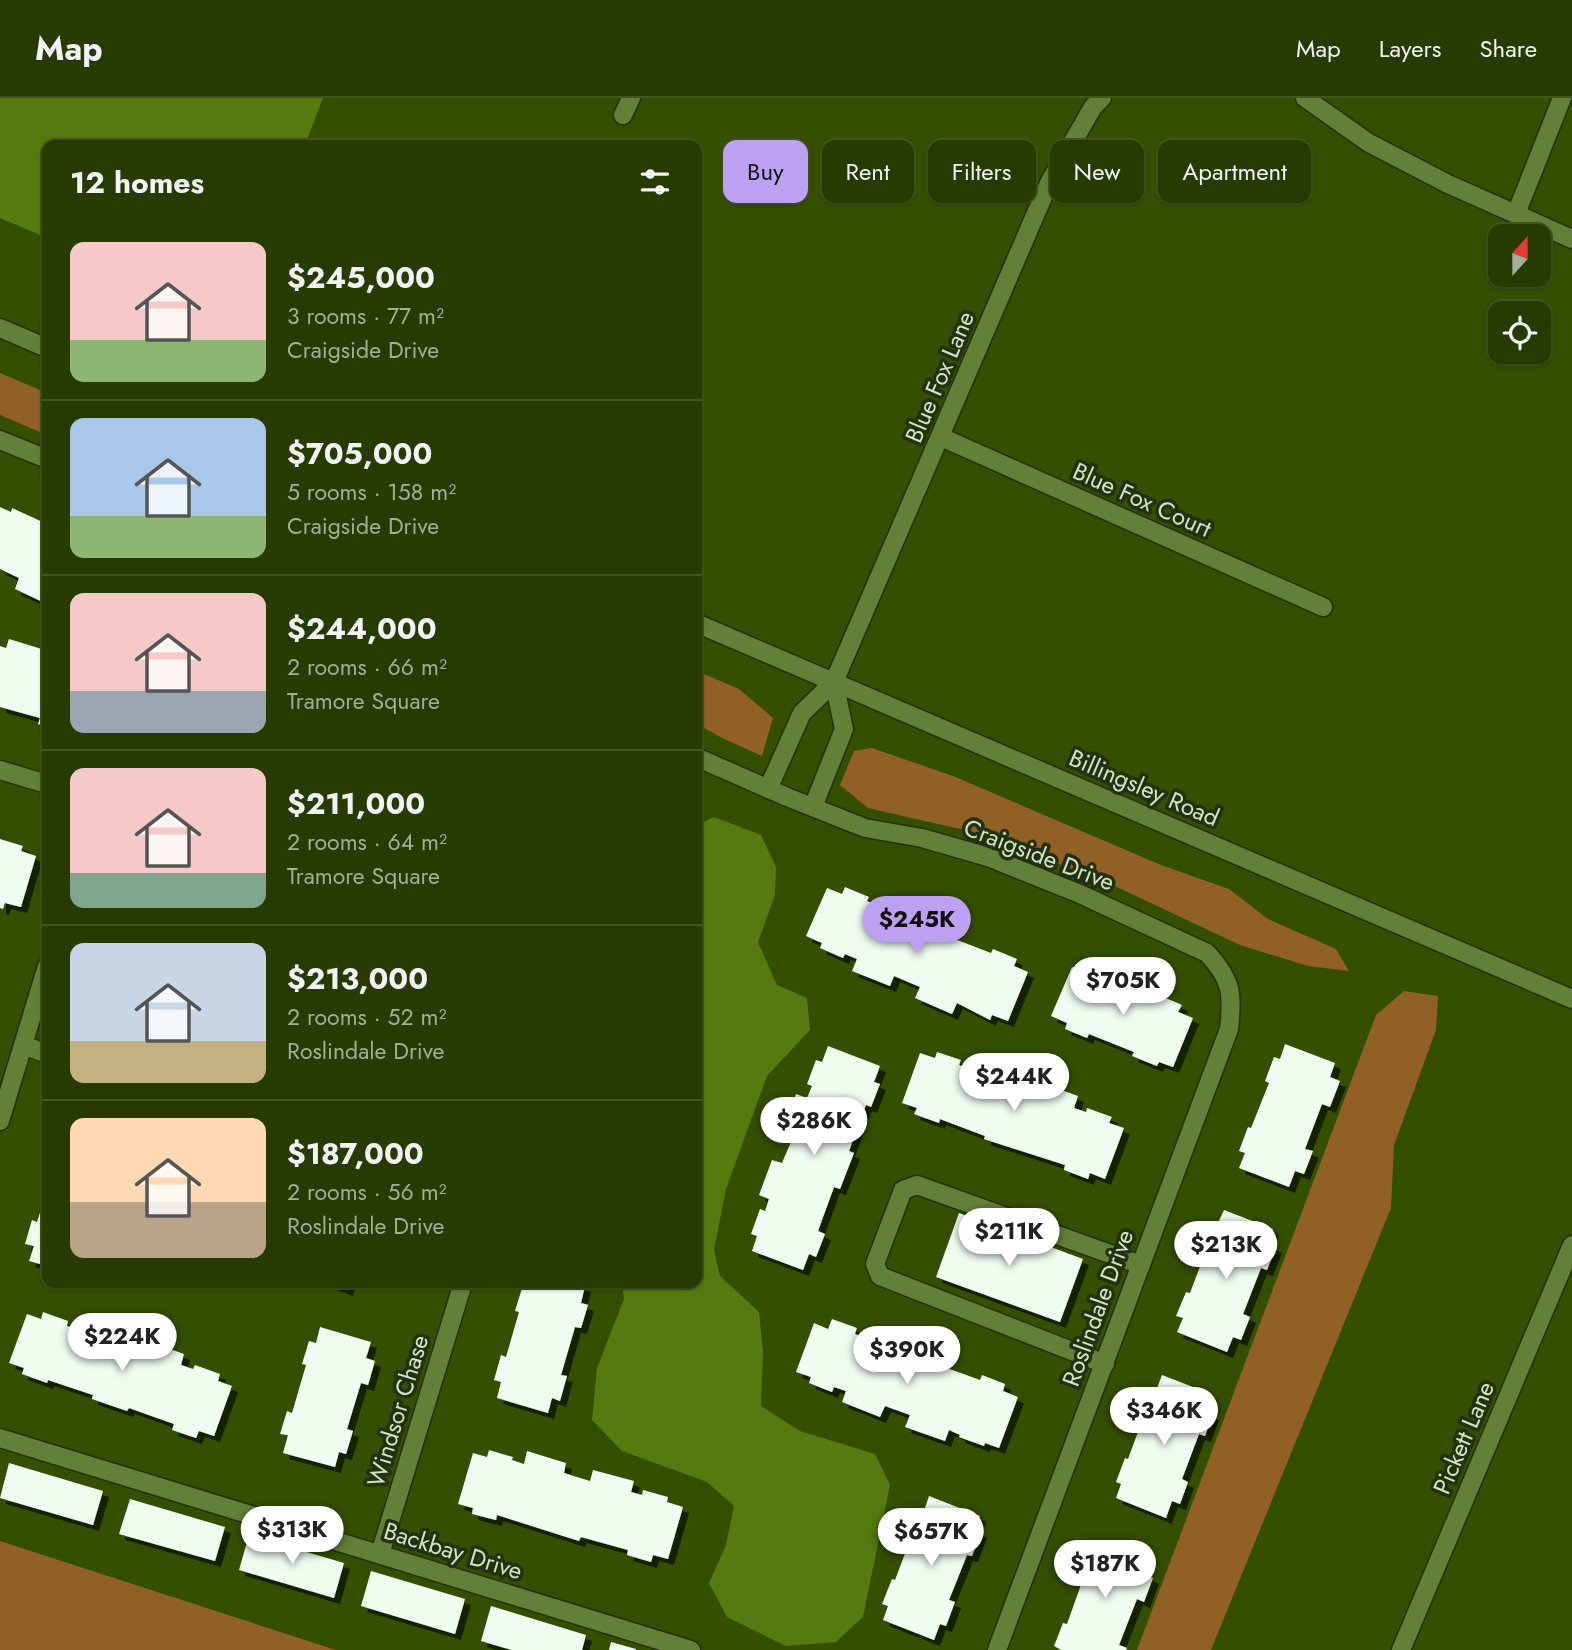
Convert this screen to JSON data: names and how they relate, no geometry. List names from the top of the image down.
{
  "streets": {
    "street": [
      "Blue Fox Lane",
      "Blue Fox Court",
      "Billingsley Road",
      "Craigside Drive",
      "Roslindale Drive",
      "Windsor Chase",
      "Pickett Lane",
      "Backbay Drive"
    ]
  },
  "crossings": [
    ["Blue Fox Lane", "Blue Fox Court"],
    ["Blue Fox Lane", "Billingsley Road"],
    ["Craigside Drive", "Roslindale Drive"],
    ["Windsor Chase", "Backbay Drive"]
  ],
  "north": "top",
  "page": {
    "header": "Map",
    "nav": ["Map", "Layers", "Share"],
    "chip": [
      "Buy",
      "Rent",
      "Filters",
      "New",
      "Apartment"
    ],
    "heading": "12 homes",
    "list": [
      {
        "name": "$245,000",
        "note": "3 rooms · 77 m² · Craigside Drive"
      },
      {
        "name": "$705,000",
        "note": "5 rooms · 158 m² · Craigside Drive"
      },
      {
        "name": "$244,000",
        "note": "2 rooms · 66 m² · Tramore Square"
      },
      {
        "name": "$211,000",
        "note": "2 rooms · 64 m² · Tramore Square"
      },
      {
        "name": "$213,000",
        "note": "2 rooms · 52 m² · Roslindale Drive"
      },
      {
        "name": "$187,000",
        "note": "2 rooms · 56 m² · Roslindale Drive"
      }
    ],
    "price": [
      "$245K",
      "$705K",
      "$244K",
      "$286K",
      "$211K",
      "$213K",
      "$224K",
      "$390K",
      "$346K",
      "$313K",
      "$657K",
      "$187K"
    ]
  }
}
